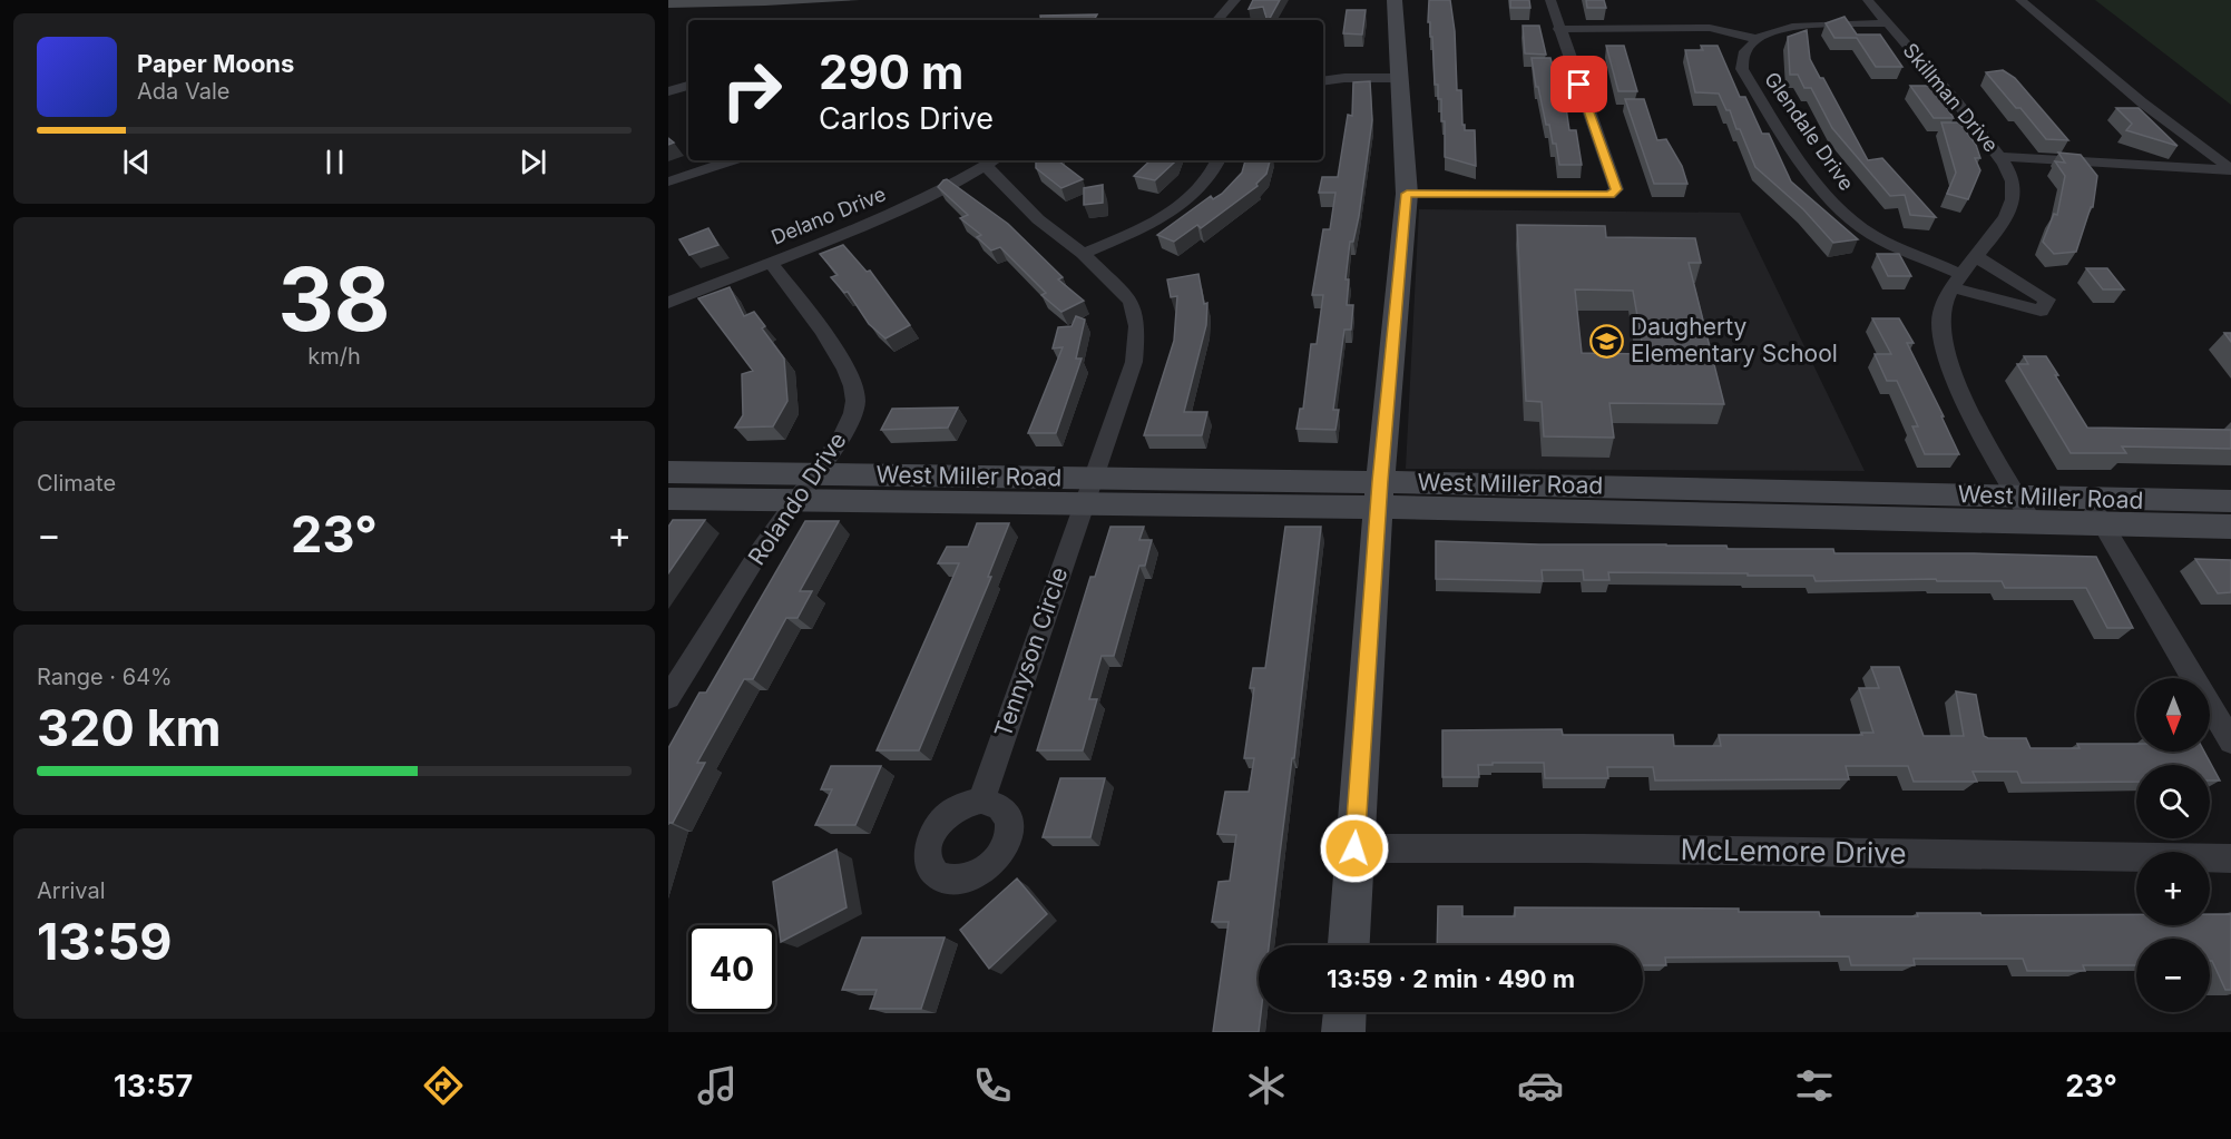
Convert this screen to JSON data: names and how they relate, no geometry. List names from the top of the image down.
{
  "streets": {
    "main road": ["West Miller Road"],
    "street": [
      "Skillman Drive",
      "Glendale Drive",
      "Delano Drive",
      "Rolando Drive",
      "Tennyson Circle",
      "McLemore Drive"
    ]
  },
  "crossings": [
    ["Skillman Drive", "Glendale Drive"],
    ["Skillman Drive", "West Miller Road"],
    ["Delano Drive", "Rolando Drive"],
    ["Delano Drive", "Tennyson Circle"],
    ["West Miller Road", "Rolando Drive"],
    ["West Miller Road", "Tennyson Circle"]
  ],
  "places": {
    "school or university": ["Daugherty Elementary School"]
  },
  "north": "bottom",
  "page": {
    "turn": ["290 m", "Carlos Drive"],
    "song": ["Paper Moons", "Ada Vale"],
    "tile": [
      ["38", "km/h"],
      "Climate",
      ["Range · 64%", "320 km"],
      ["Arrival", "13:59"]
    ],
    "heat": ["−", "23°", "+"],
    "map_buttons": ["+", "−"],
    "limit": "40",
    "trip": "13:59 · 2 min · 490 m",
    "tabs": ["13:57", "23°"]
  }
}
